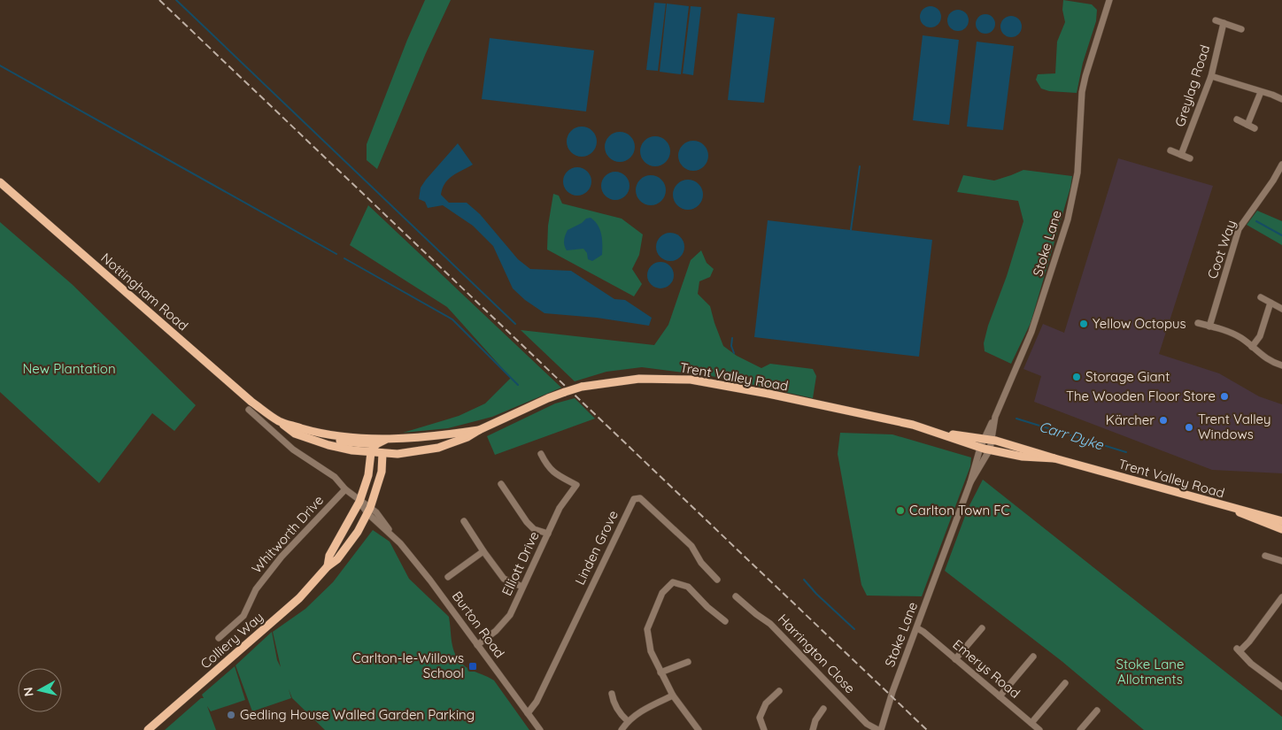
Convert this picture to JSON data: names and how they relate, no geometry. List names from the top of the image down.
{
  "streets": {
    "main road": ["Nottingham Road", "Trent Valley Road", "Colliery Way"],
    "street": [
      "Greylag Road",
      "Stoke Lane",
      "Coot Way",
      "Whitworth Drive",
      "Linden Grove",
      "Elliott Drive",
      "Burton Road",
      "Harrington Close",
      "Emerys Road"
    ]
  },
  "crossings": [
    ["Stoke Lane", "Trent Valley Road"],
    ["Stoke Lane", "Harrington Close"],
    ["Stoke Lane", "Emerys Road"],
    ["Nottingham Road", "Trent Valley Road"],
    ["Trent Valley Road", "Colliery Way"],
    ["Whitworth Drive", "Burton Road"],
    ["Linden Grove", "Burton Road"],
    ["Elliott Drive", "Burton Road"],
    ["Burton Road", "Colliery Way"]
  ],
  "water": ["Carr Dyke"],
  "parks": ["New Plantation", "Stoke Lane Allotments"],
  "places": {
    "other": [
      "Yellow Octopus",
      "Storage Giant",
      "The Wooden Floor Store",
      "Kärcher",
      "Trent Valley Windows",
      "Carlton Town FC",
      "Gedling House Walled Garden Parking"
    ],
    "transit": ["Carlton-le-Willows School"]
  },
  "north": "left"
}
